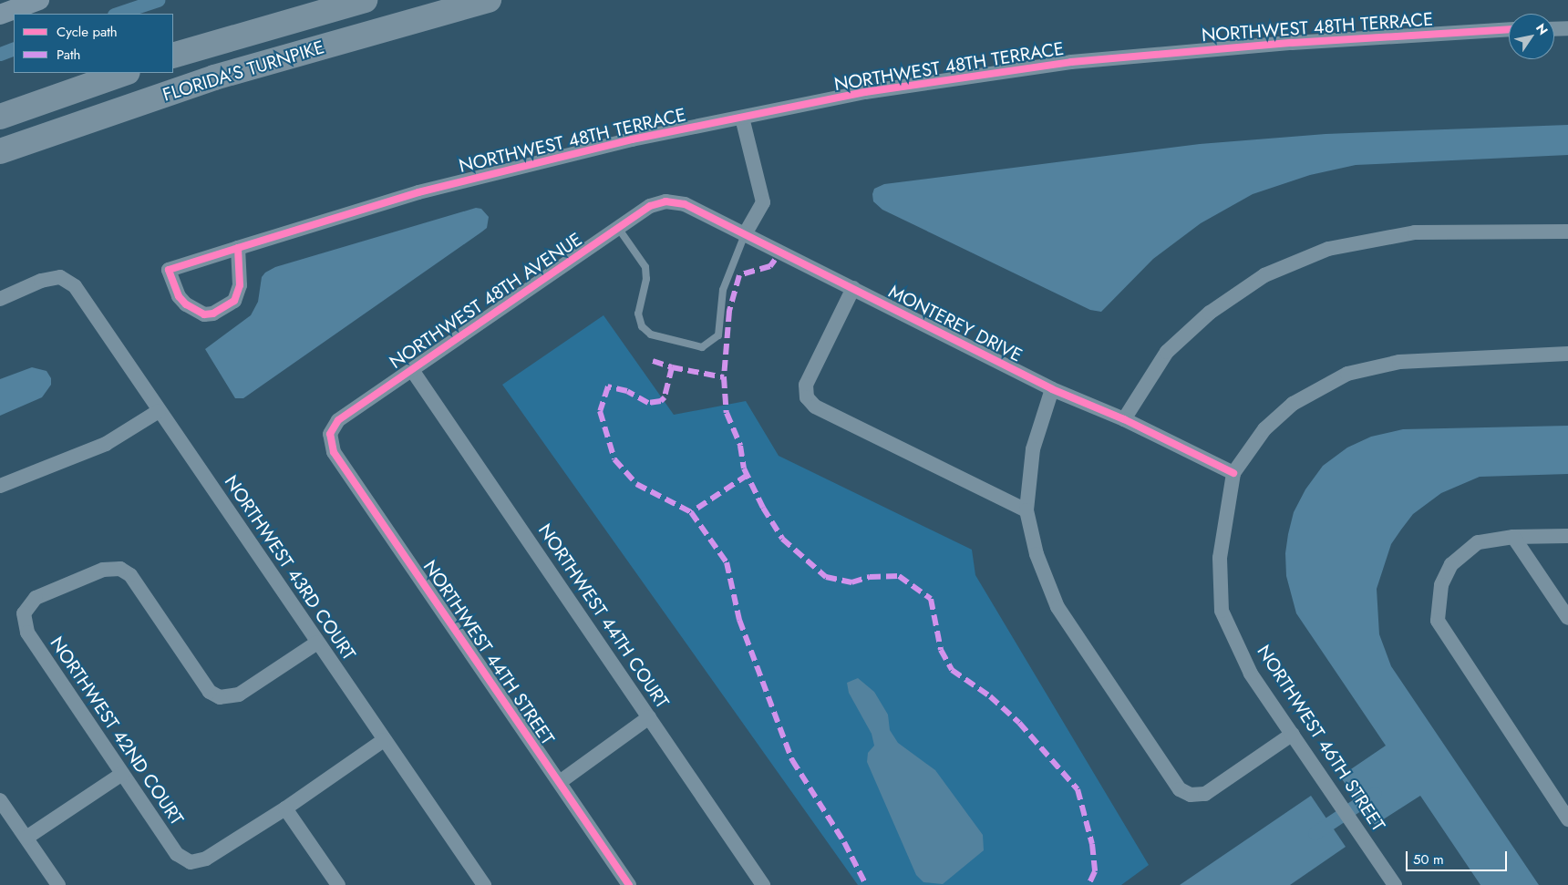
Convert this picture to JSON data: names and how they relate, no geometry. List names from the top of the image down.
{
  "streets": {
    "highway": ["FLORIDA'S TURNPIKE"],
    "street": [
      "NORTHWEST 48TH TERRACE",
      "NORTHWEST 48TH AVENUE",
      "MONTEREY DRIVE",
      "NORTHWEST 43RD COURT",
      "NORTHWEST 44TH COURT",
      "NORTHWEST 44TH STREET",
      "NORTHWEST 42ND COURT",
      "NORTHWEST 46TH STREET"
    ]
  },
  "crossings": [
    ["NORTHWEST 48TH AVENUE", "MONTEREY DRIVE"],
    ["NORTHWEST 48TH AVENUE", "NORTHWEST 44TH COURT"],
    ["NORTHWEST 48TH AVENUE", "NORTHWEST 44TH STREET"],
    ["MONTEREY DRIVE", "NORTHWEST 46TH STREET"],
    ["NORTHWEST 43RD COURT", "NORTHWEST 42ND COURT"]
  ],
  "legend": ["Cycle path", "Path"],
  "scale_bar": "50 m",
  "north": "top right"
}
